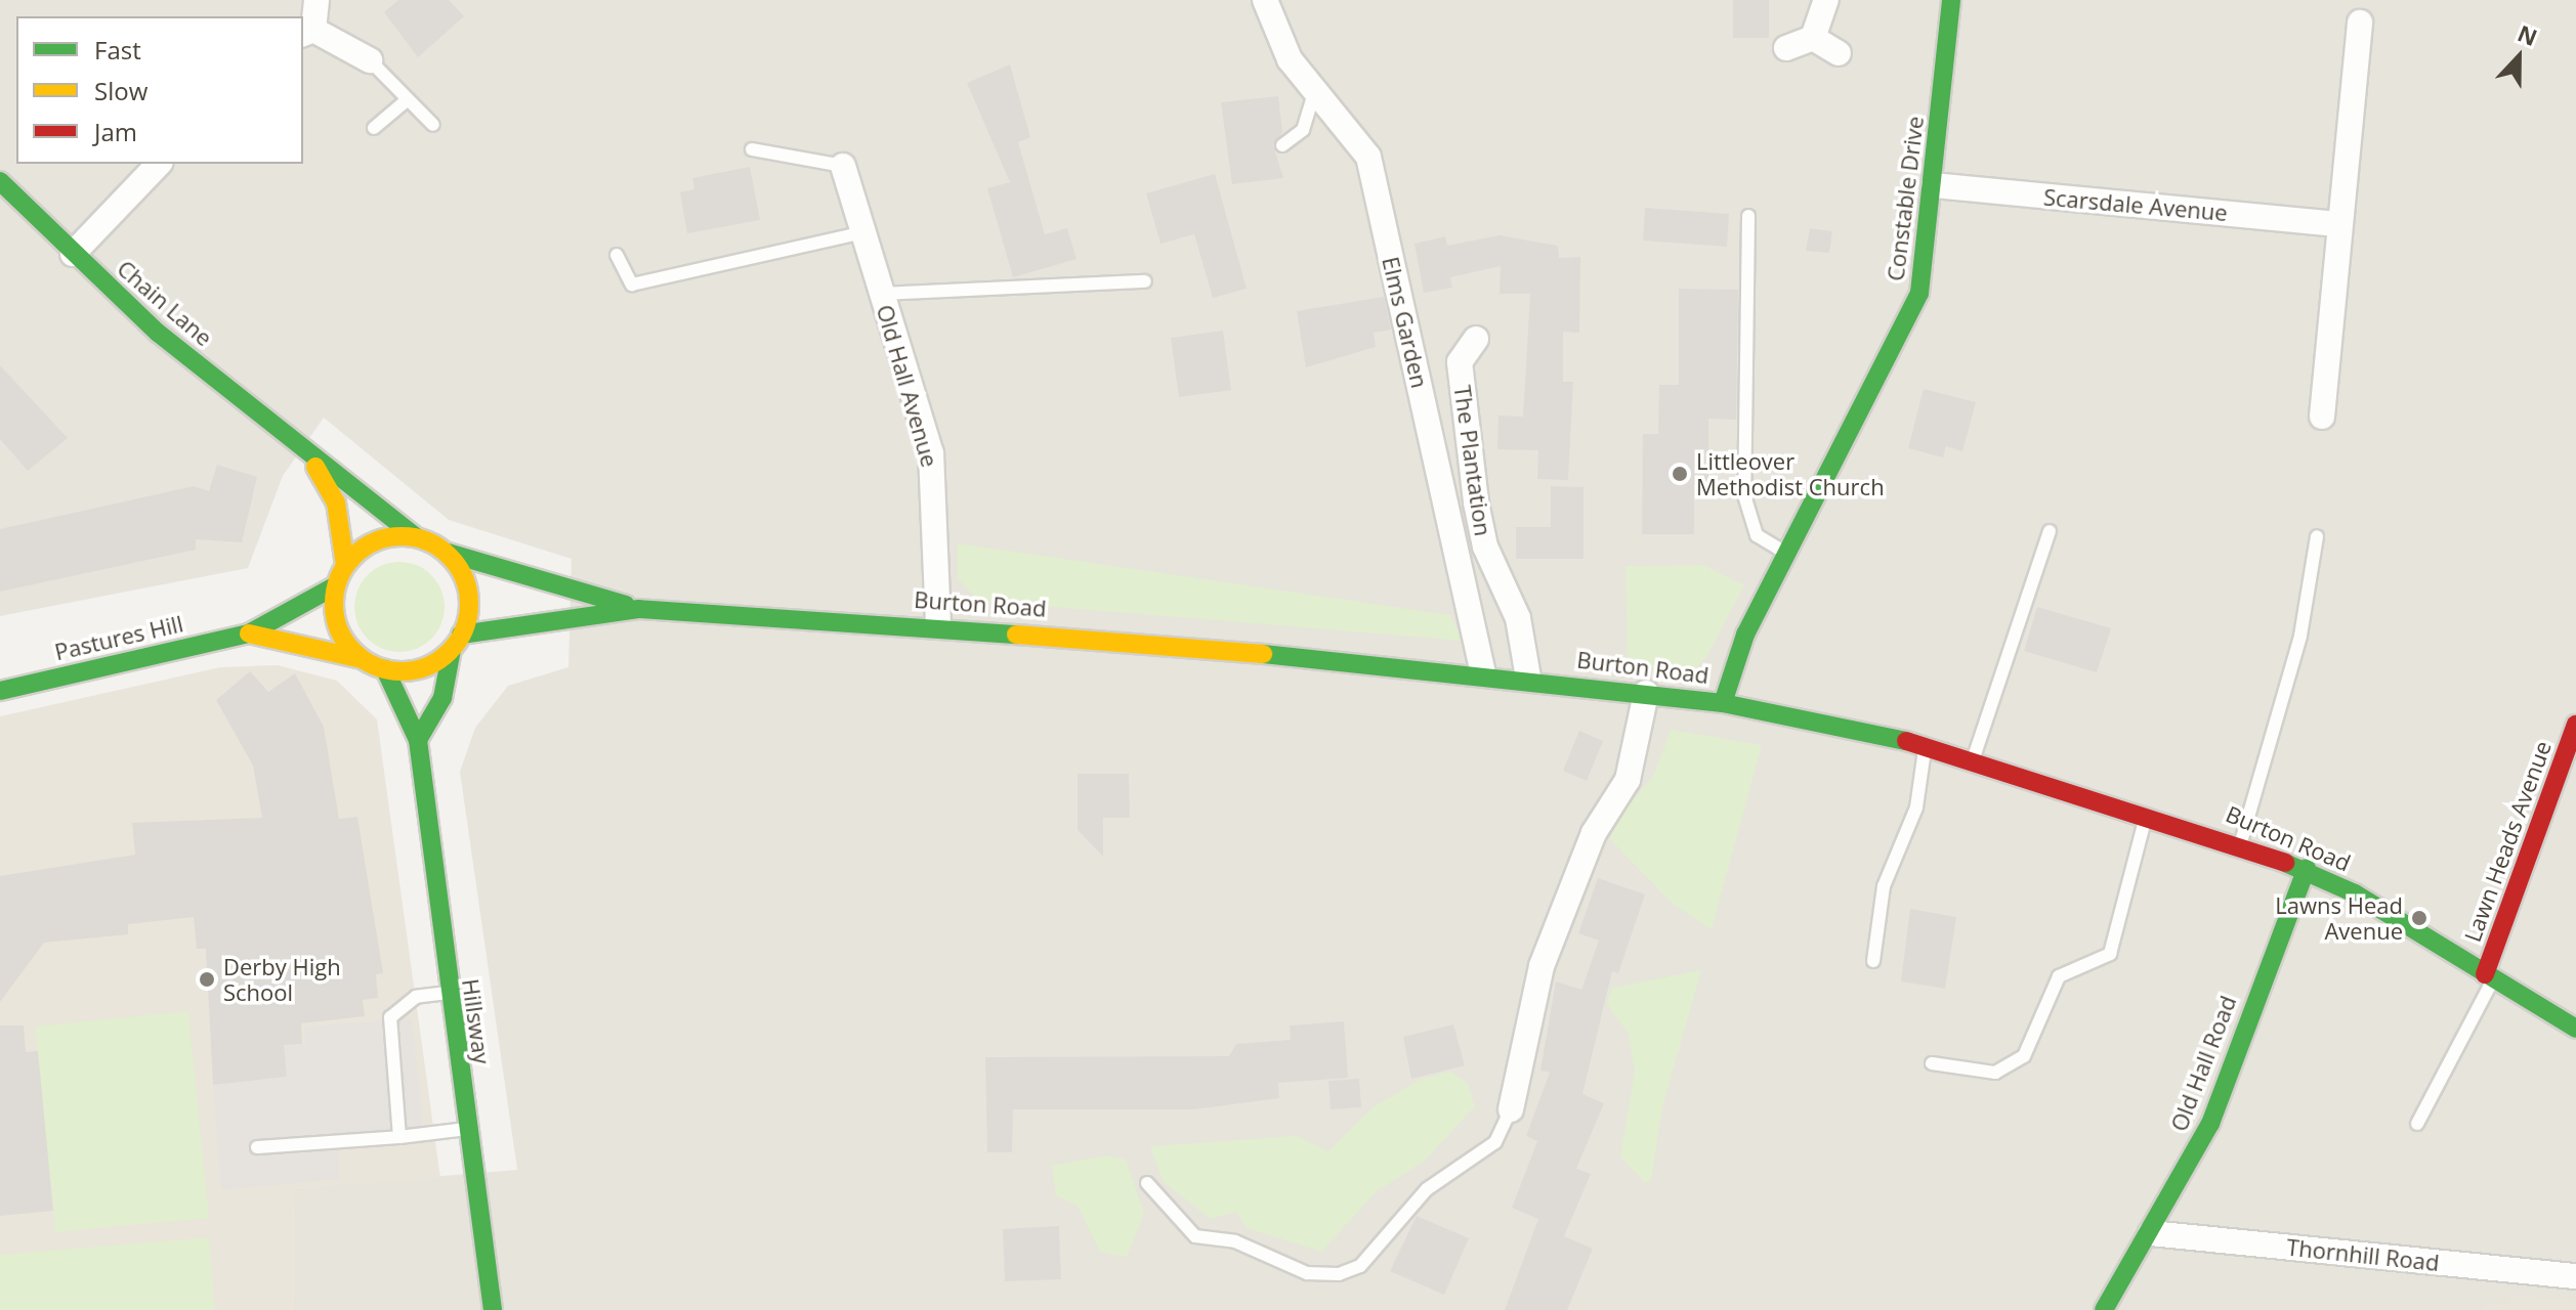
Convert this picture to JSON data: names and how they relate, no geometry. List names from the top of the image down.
{
  "streets": {
    "street": [
      "Constable Drive",
      "Scarsdale Avenue",
      "Chain Lane",
      "Elms Garden",
      "Old Hall Avenue",
      "The Plantation",
      "Burton Road",
      "Pastures Hill",
      "Lawn Heads Avenue",
      "Hillsway",
      "Old Hall Road",
      "Thornhill Road"
    ]
  },
  "crossings": [
    ["Constable Drive", "Scarsdale Avenue"],
    ["Constable Drive", "Burton Road"],
    ["Chain Lane", "Burton Road"],
    ["Chain Lane", "Pastures Hill"],
    ["Chain Lane", "Hillsway"],
    ["Elms Garden", "Burton Road"],
    ["Old Hall Avenue", "Burton Road"],
    ["The Plantation", "Burton Road"],
    ["Burton Road", "Pastures Hill"],
    ["Burton Road", "Lawn Heads Avenue"],
    ["Burton Road", "Hillsway"],
    ["Burton Road", "Old Hall Road"],
    ["Pastures Hill", "Hillsway"],
    ["Old Hall Road", "Thornhill Road"]
  ],
  "places": ["Littleover Methodist Church", "Lawns Head Avenue", "Derby High School"],
  "legend": ["Fast", "Slow", "Jam"],
  "north": "top"
}
